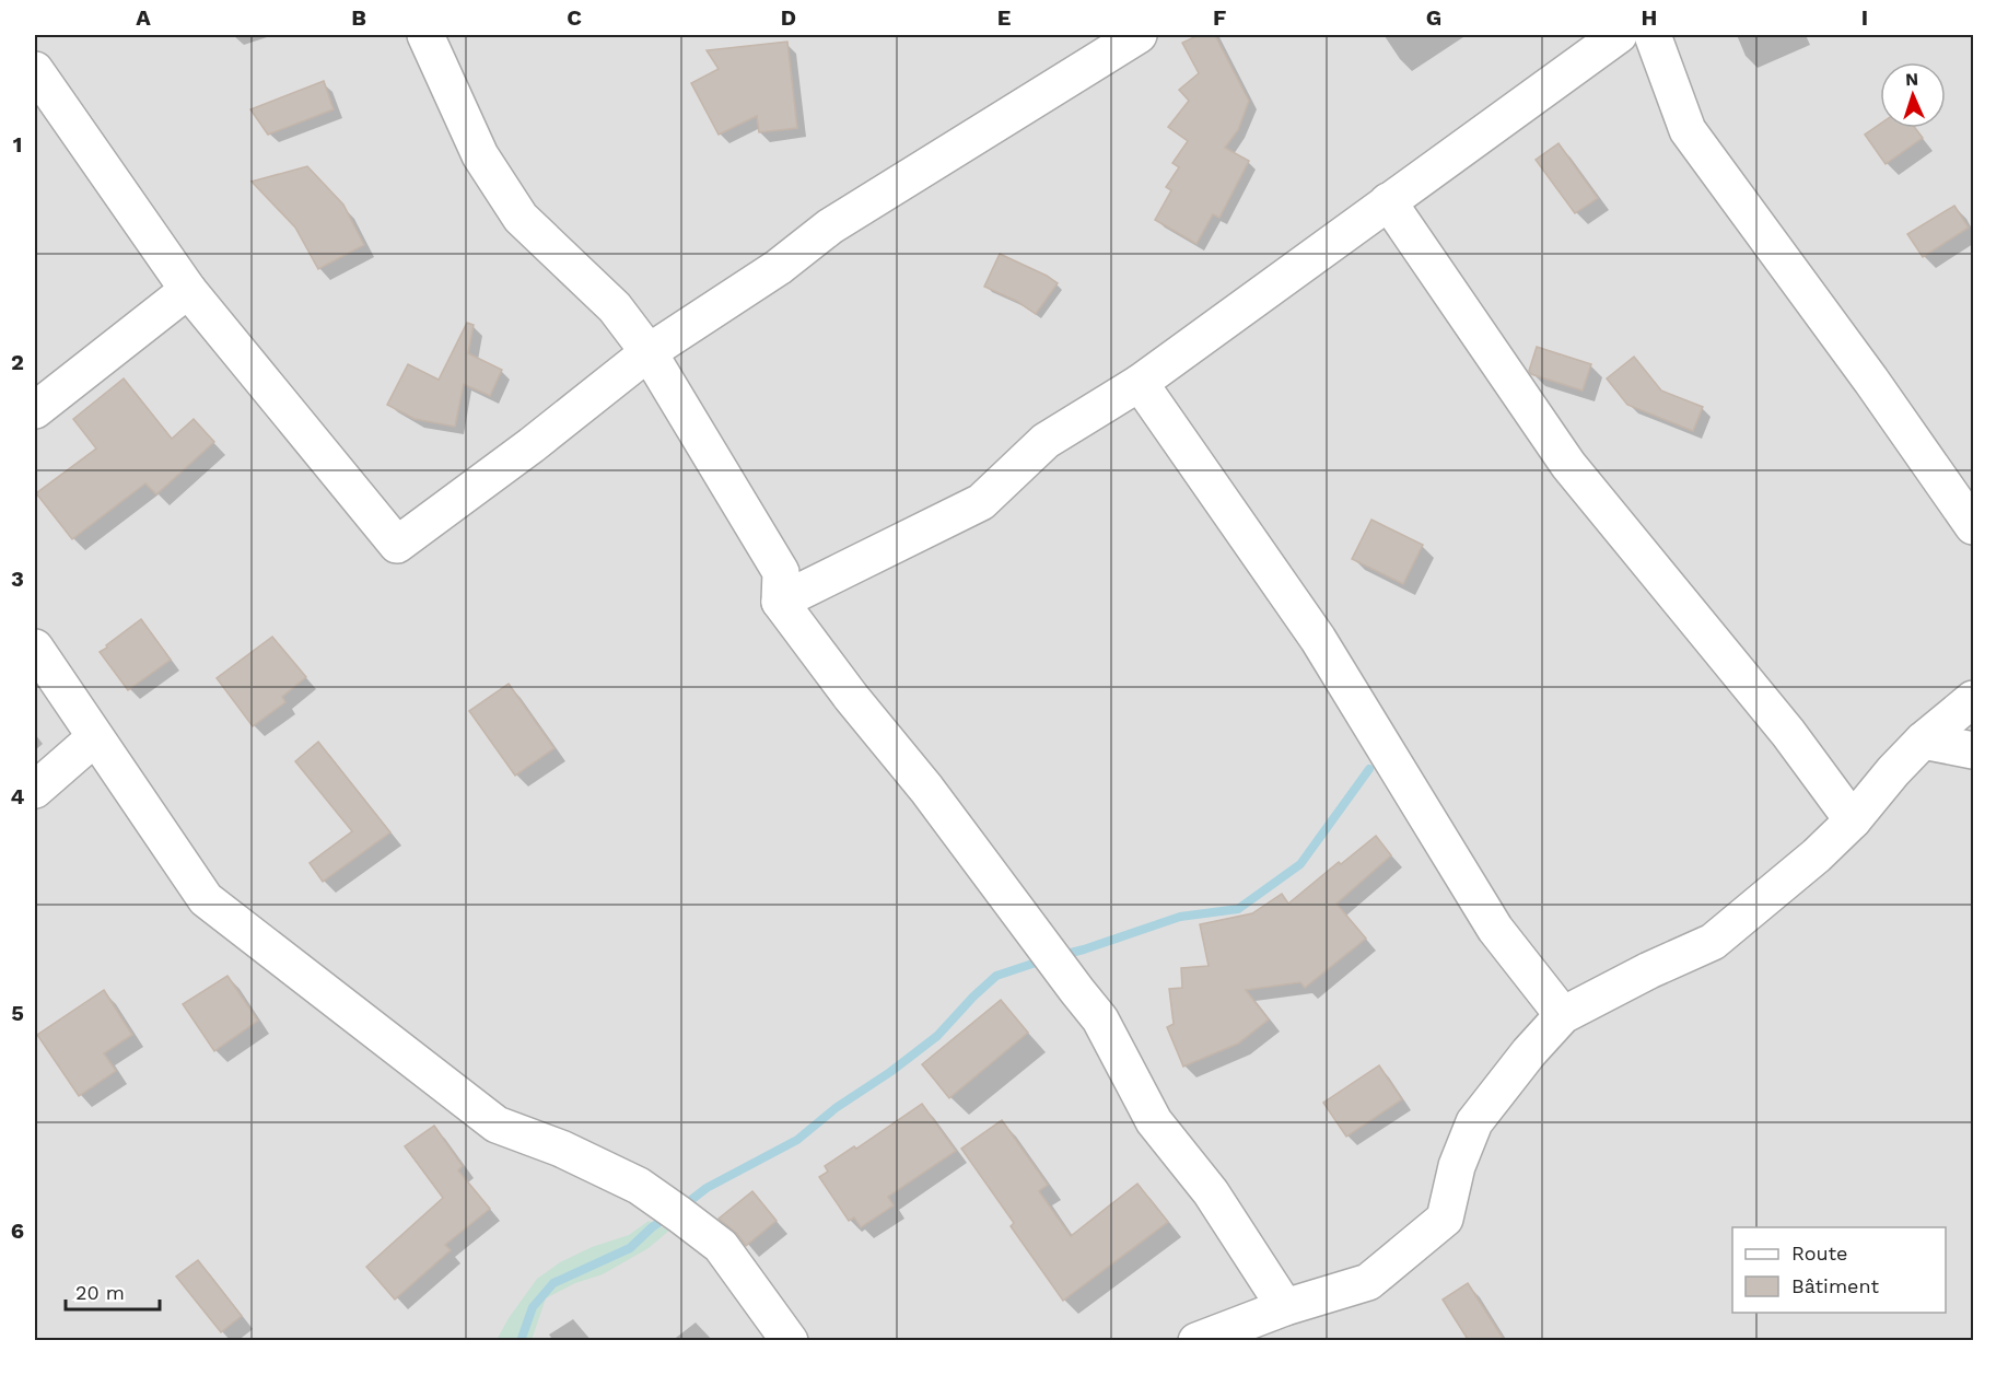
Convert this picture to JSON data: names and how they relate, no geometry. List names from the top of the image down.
{
  "legend": ["Route", "Bâtiment"],
  "scale_bar": "20 m",
  "north": "top",
  "grid": {
    "columns": [
      "A",
      "B",
      "C",
      "D",
      "E",
      "F",
      "G",
      "H",
      "I"
    ],
    "rows": [
      "1",
      "2",
      "3",
      "4",
      "5",
      "6"
    ]
  }
}
